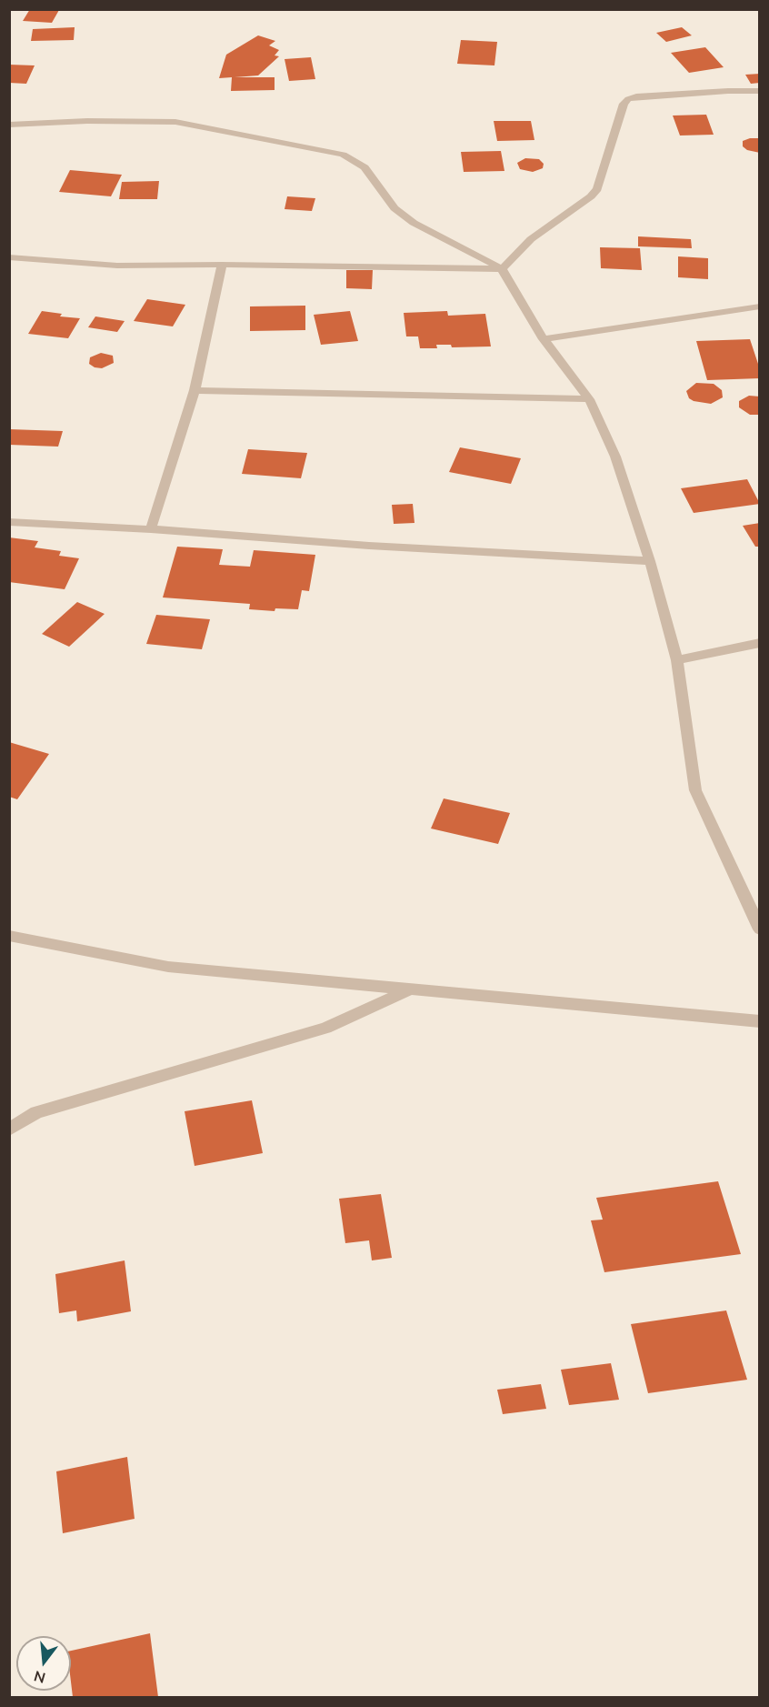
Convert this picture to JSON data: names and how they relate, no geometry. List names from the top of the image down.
{
  "north": "bottom"
}
